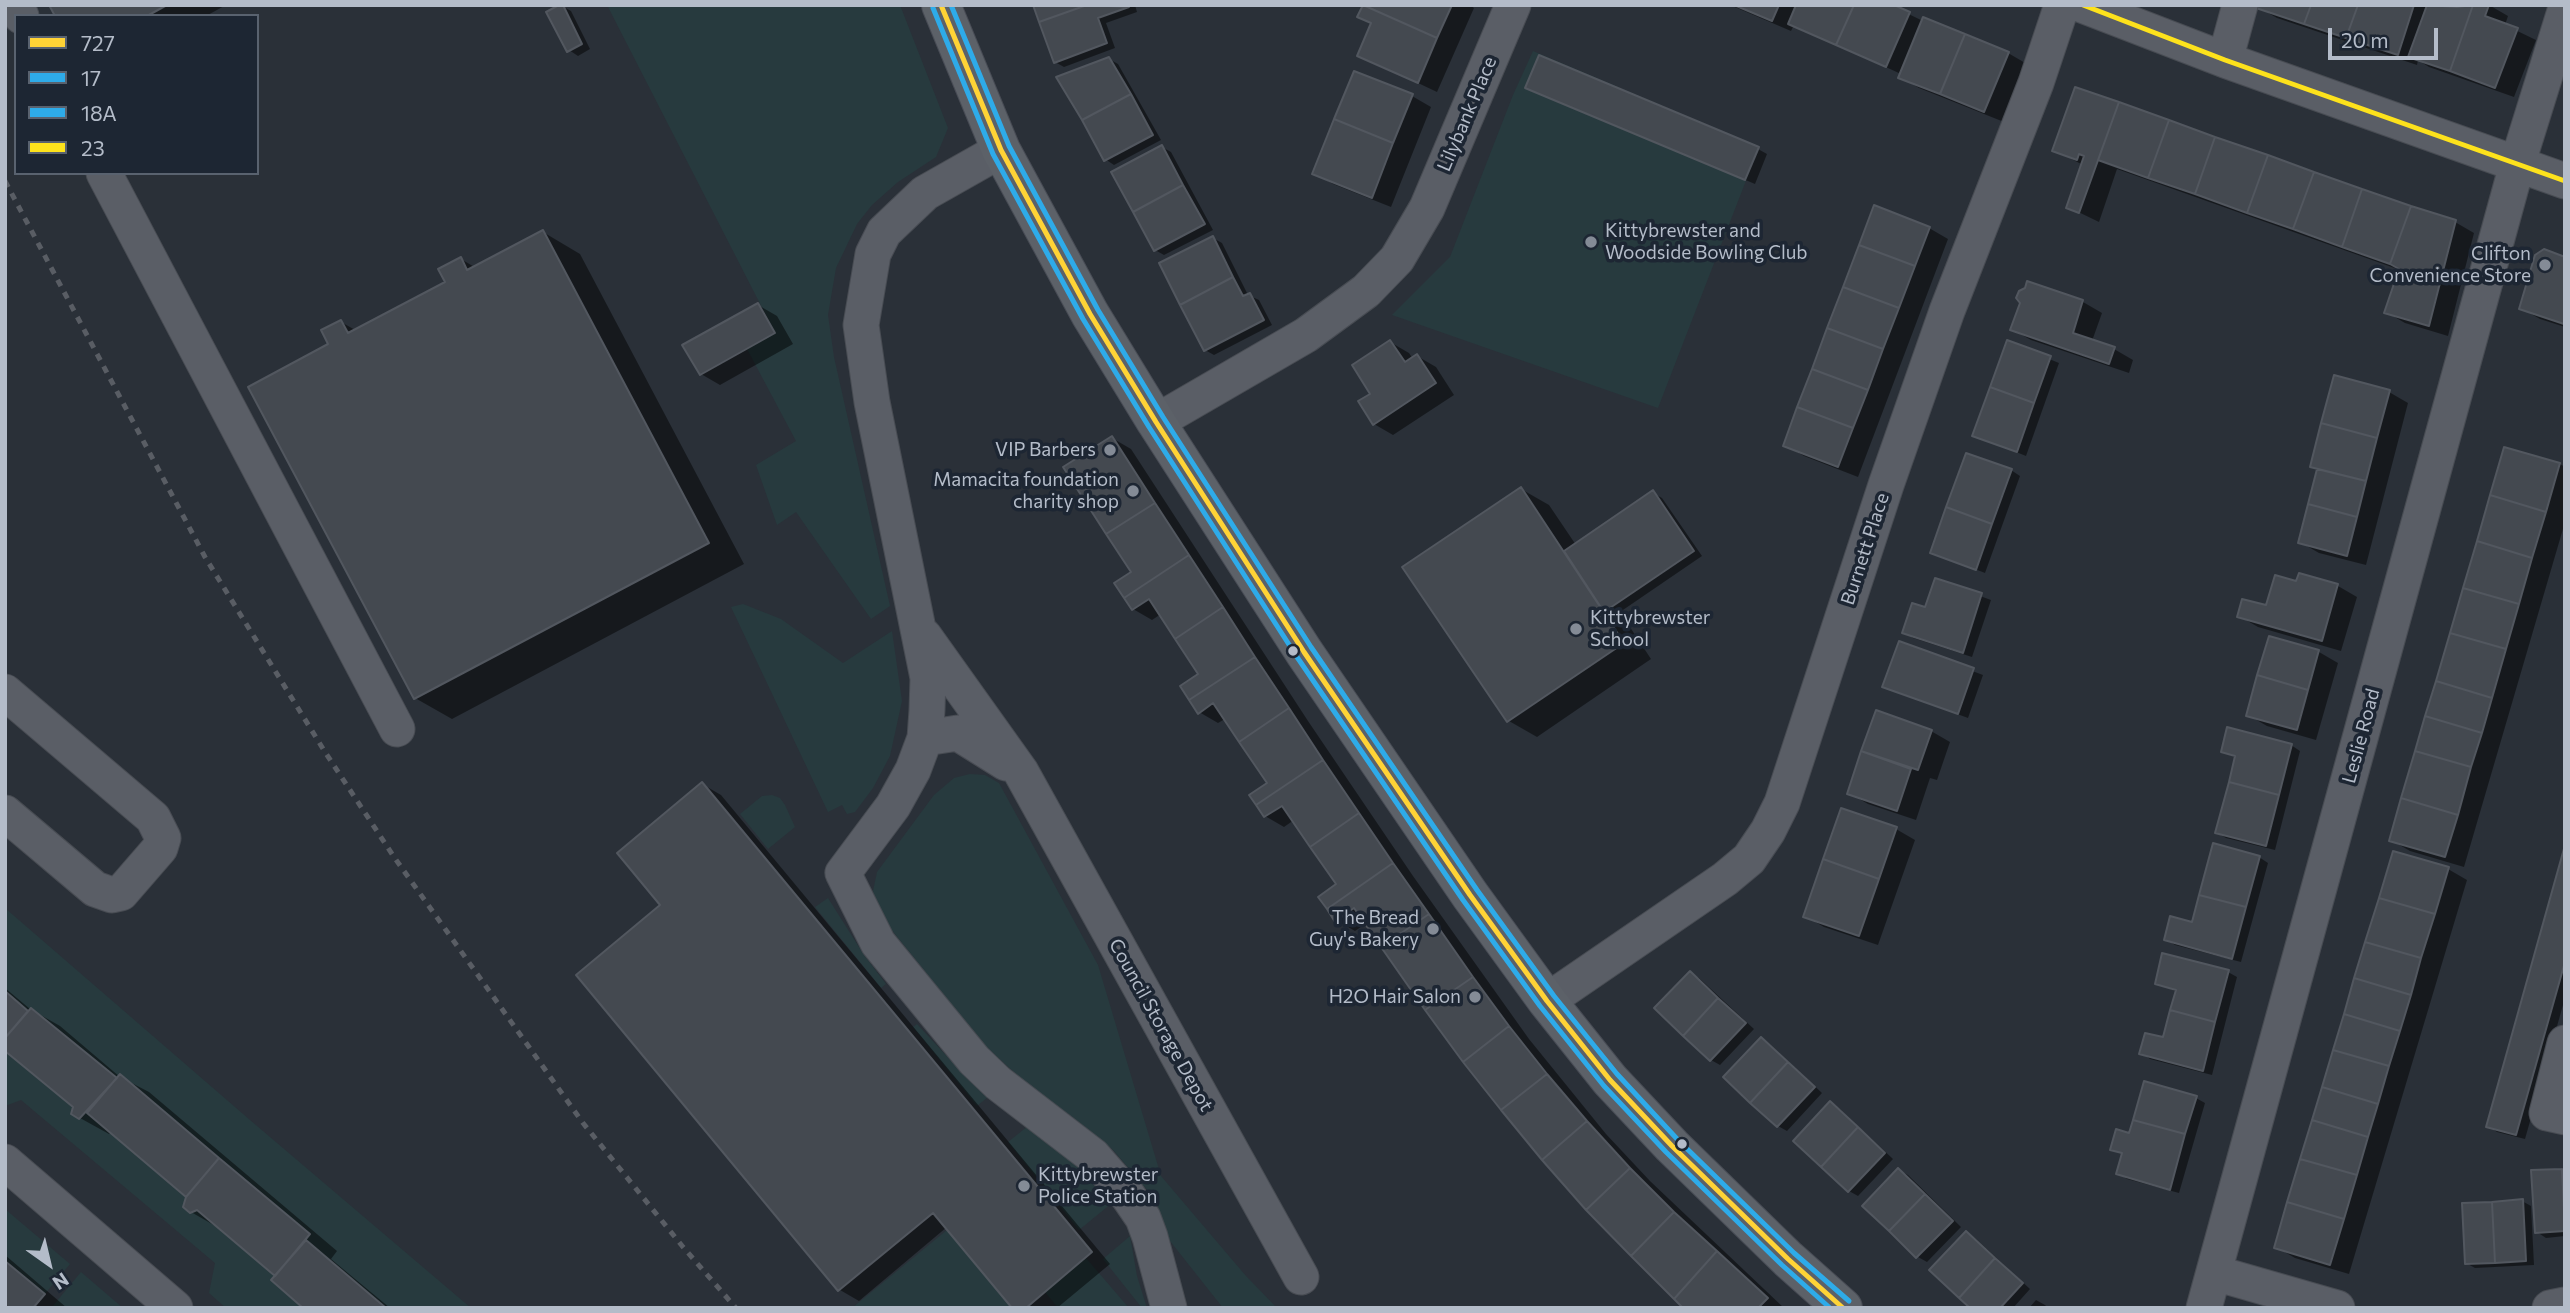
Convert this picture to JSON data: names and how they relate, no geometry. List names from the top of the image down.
{
  "streets": {
    "street": [
      "Lilybank Place",
      "Burnett Place",
      "Leslie Road",
      "Council Storage Depot"
    ]
  },
  "places": [
    "Kittybrewster and Woodside Bowling Club",
    "Clifton Convenience Store",
    "VIP Barbers",
    "Mamacita foundation charity shop",
    "Kittybrewster School",
    "The Bread Guy's Bakery",
    "H2O Hair Salon",
    "Kittybrewster Police Station"
  ],
  "lines": [
    "transit line 727",
    "transit line 18A",
    "transit line 23",
    "transit line 17"
  ],
  "legend": [
    "727",
    "17",
    "18A",
    "23"
  ],
  "scale_bar": "20 m",
  "north": "bottom right"
}
